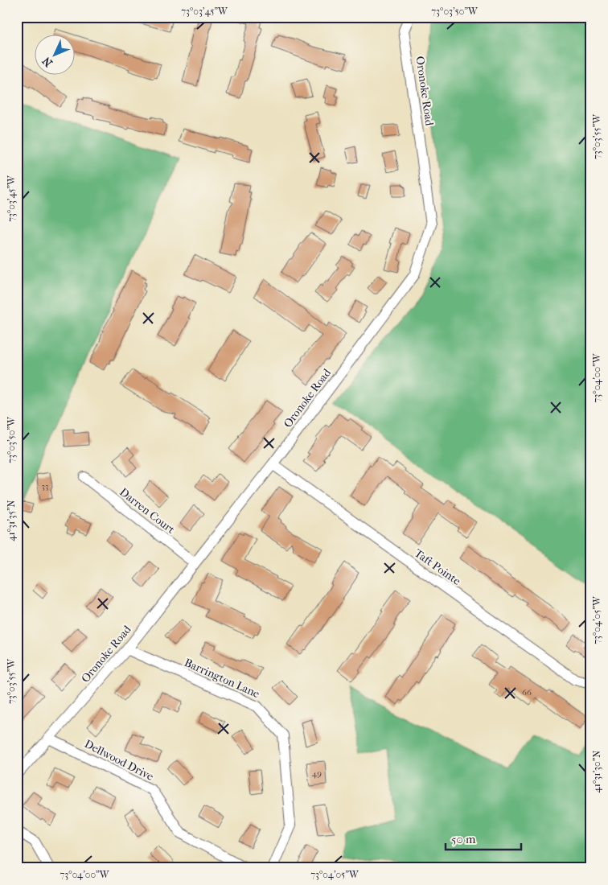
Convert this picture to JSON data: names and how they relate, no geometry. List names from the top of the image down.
{
  "streets": {
    "street": [
      "Oronoke Road",
      "Darren Court",
      "Taft Pointe",
      "Barrington Lane",
      "Dellwood Drive"
    ]
  },
  "crossings": [
    ["Oronoke Road", "Darren Court"],
    ["Oronoke Road", "Taft Pointe"],
    ["Oronoke Road", "Barrington Lane"],
    ["Oronoke Road", "Dellwood Drive"]
  ],
  "house_numbers": ["33", "66", "49"],
  "scale_bar": "50 m",
  "north": "bottom left",
  "coordinates": [
    "73°03'45\"W",
    "73°03'50\"W",
    "73°03'55\"W",
    "73°04'00\"W",
    "41°31'35\"N",
    "73°04'05\"W",
    "41°31'30\"N"
  ]
}
